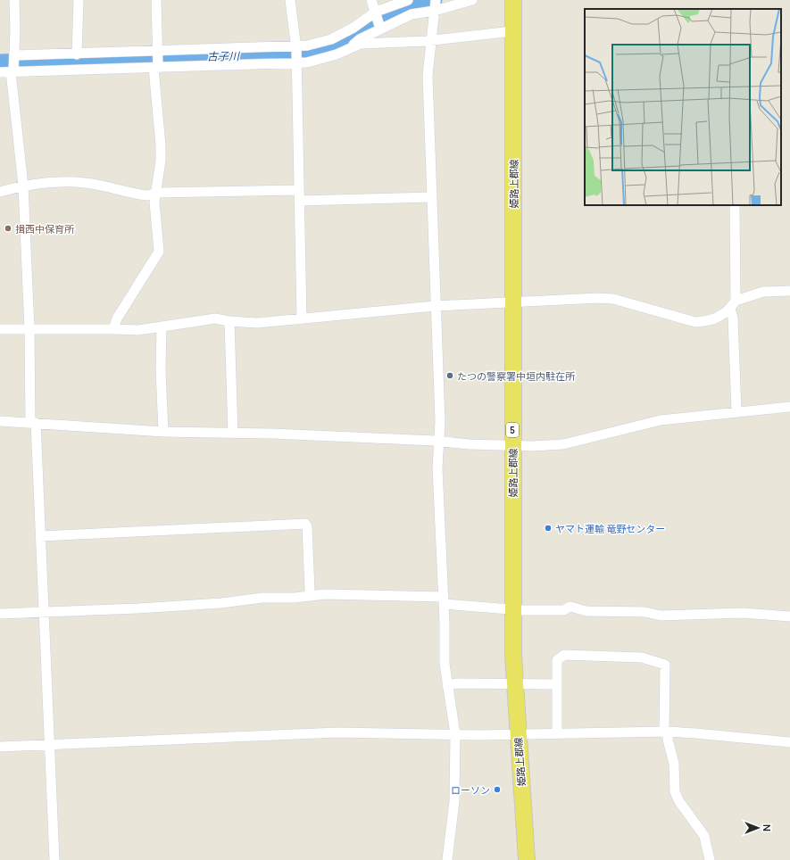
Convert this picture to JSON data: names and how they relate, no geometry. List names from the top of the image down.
{
  "streets": {
    "main road": ["姫路上郡線", "5"]
  },
  "water": ["古子川"],
  "places": [
    "揖西中保育所",
    "たつの警察署中垣内駐在所",
    "ヤマト運輸 竜野センター",
    "ローソン"
  ],
  "north": "right"
}
